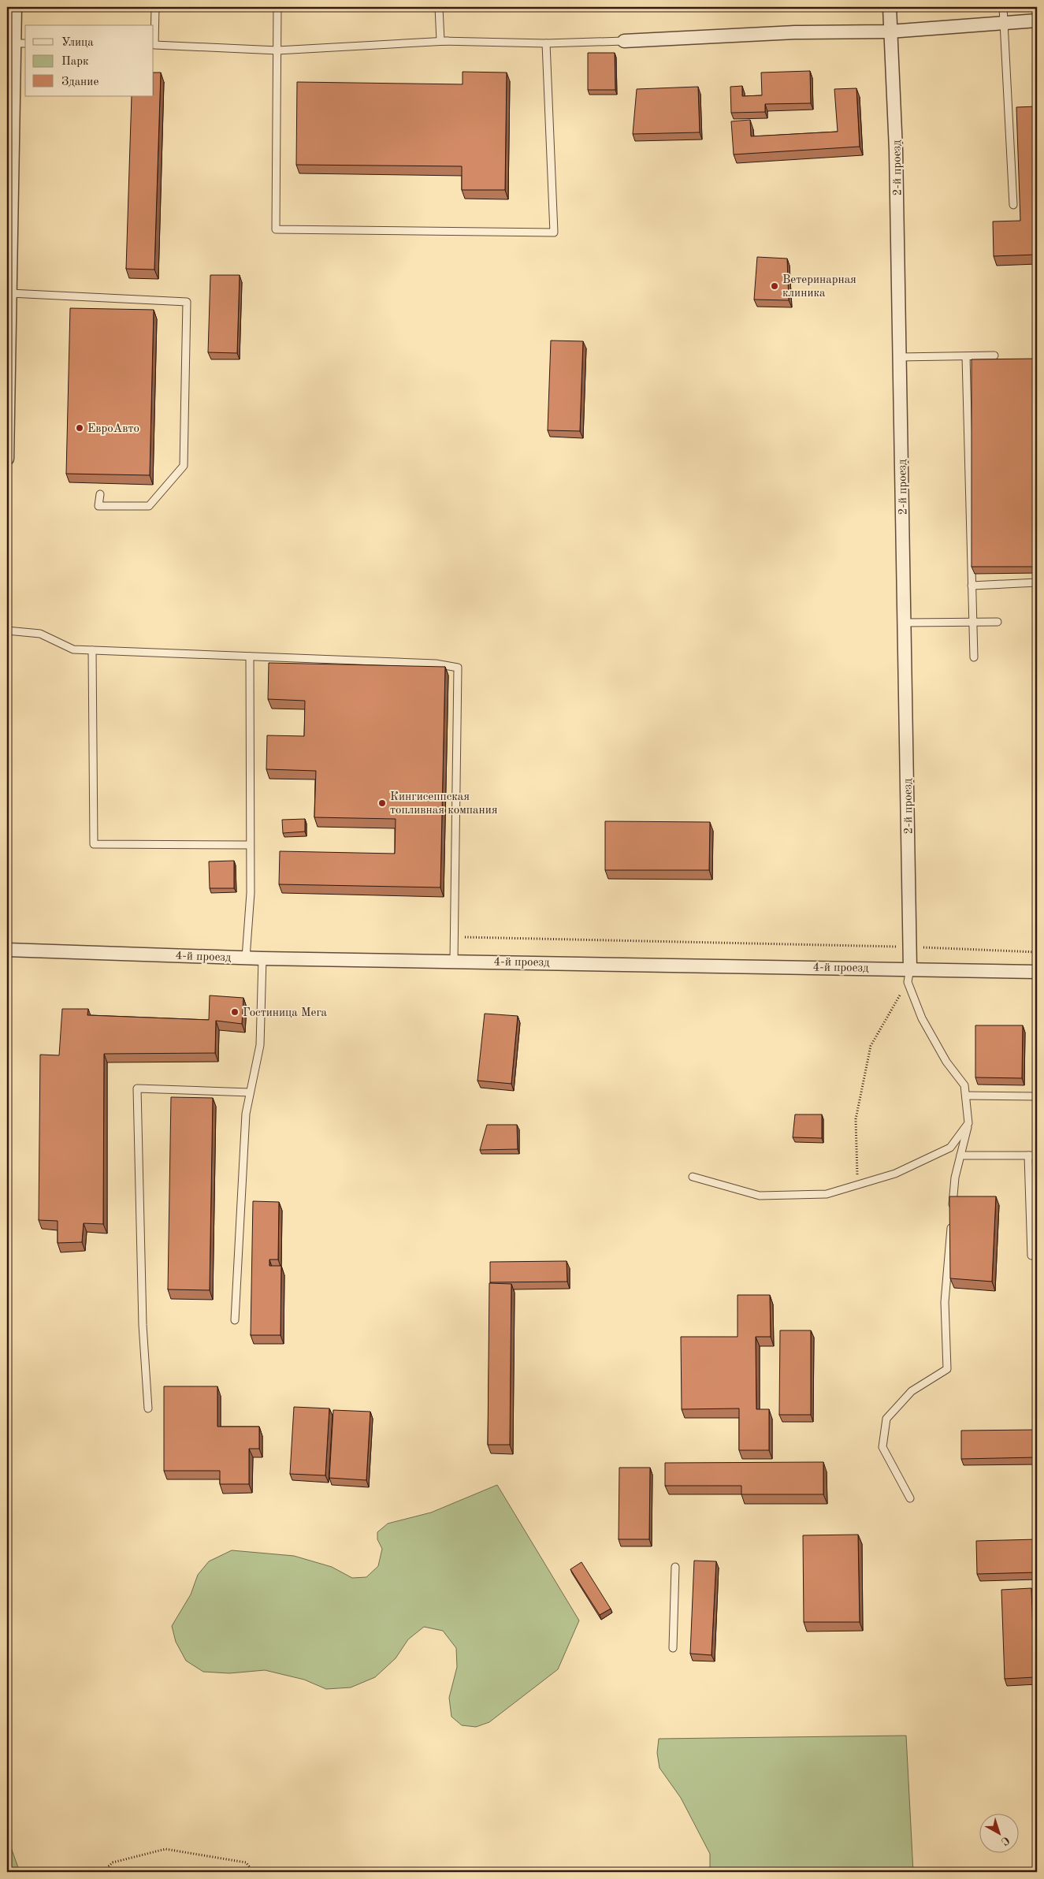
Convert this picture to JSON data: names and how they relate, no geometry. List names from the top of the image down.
{
  "streets": {
    "street": ["2-й проезд", "4-й проезд"]
  },
  "crossings": [
    ["2-й проезд", "4-й проезд"]
  ],
  "places": [
    "Ветеринарная клиника",
    "ЕвроАвто",
    "Кингисеппская топливная компания",
    "Гостиница Мега"
  ],
  "legend": ["Улица", "Парк", "Здание"],
  "north": "bottom right"
}
